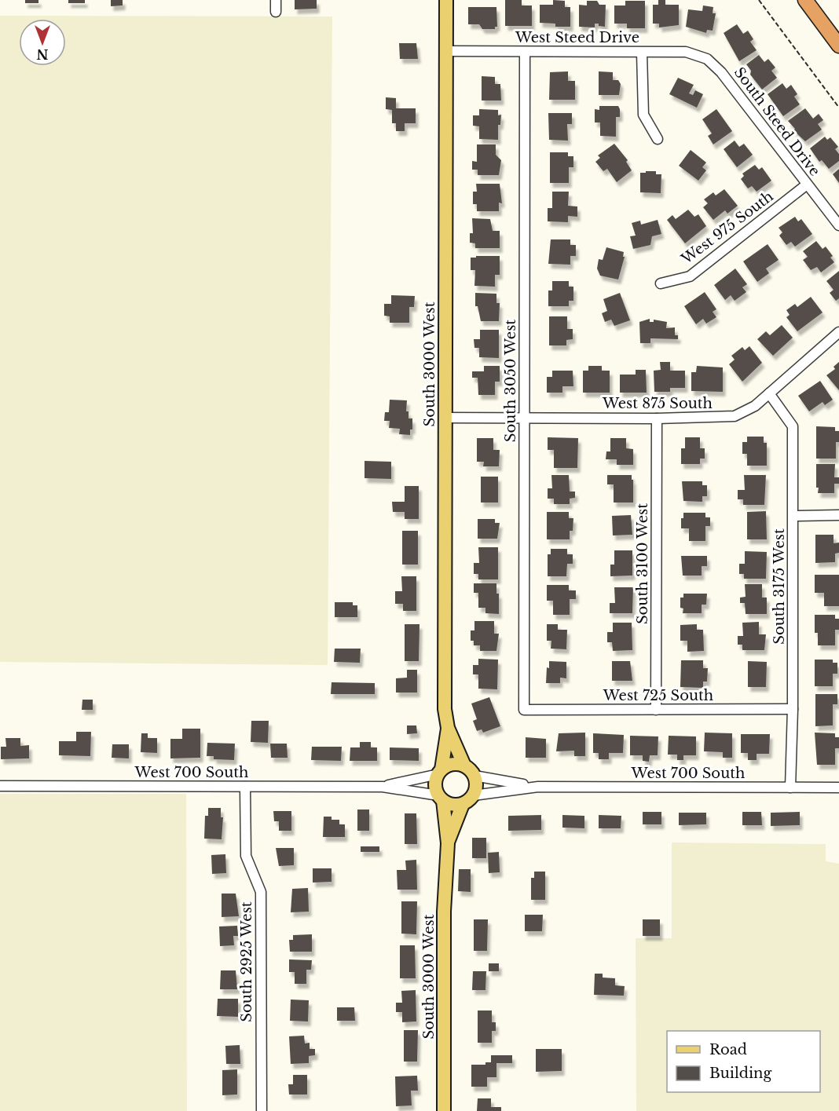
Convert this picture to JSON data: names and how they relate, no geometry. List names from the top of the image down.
{
  "streets": {
    "main road": ["South 3000 West"],
    "street": [
      "West Steed Drive",
      "South Steed Drive",
      "West 975 South",
      "South 3050 West",
      "West 875 South",
      "South 3100 West",
      "South 3175 West",
      "West 725 South",
      "West 700 South",
      "South 2925 West"
    ]
  },
  "crossings": [
    ["West Steed Drive", "South Steed Drive"],
    ["West Steed Drive", "South 3000 West"],
    ["West Steed Drive", "South 3050 West"],
    ["South Steed Drive", "West 975 South"],
    ["South 3000 West", "West 875 South"],
    ["South 3000 West", "West 700 South"],
    ["South 3050 West", "West 875 South"],
    ["South 3050 West", "West 725 South"],
    ["West 875 South", "South 3100 West"],
    ["West 875 South", "South 3175 West"],
    ["South 3100 West", "West 725 South"],
    ["South 3175 West", "West 725 South"],
    ["South 3175 West", "West 700 South"],
    ["West 700 South", "South 2925 West"]
  ],
  "legend": ["Road", "Building"],
  "north": "bottom"
}
